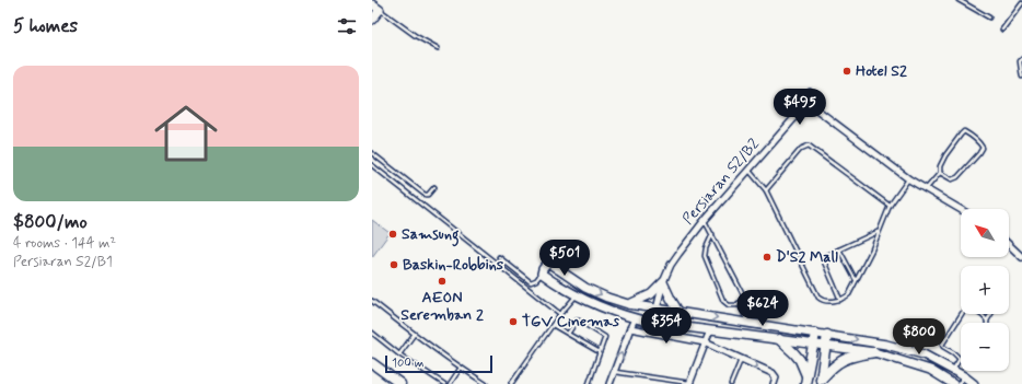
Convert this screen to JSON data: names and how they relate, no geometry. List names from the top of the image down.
{
  "streets": {
    "street": ["Persiaran S2/B2"]
  },
  "places": [
    "Hotel S2",
    "Samsung",
    "D'S2 Mall",
    "Baskin-Robbins",
    "AEON Seremban 2",
    "TGV Cinemas"
  ],
  "scale_bar": "100 m",
  "north": "top left",
  "page": {
    "heading": "5 homes",
    "list": [
      {
        "name": "$800/mo",
        "note": "4 rooms · 144 m² · Persiaran S2/B1"
      }
    ],
    "price": [
      "$495",
      "$501",
      "$624",
      "$354",
      "$800"
    ],
    "map_buttons": ["+", "−"],
    "scale": "100 m"
  }
}
